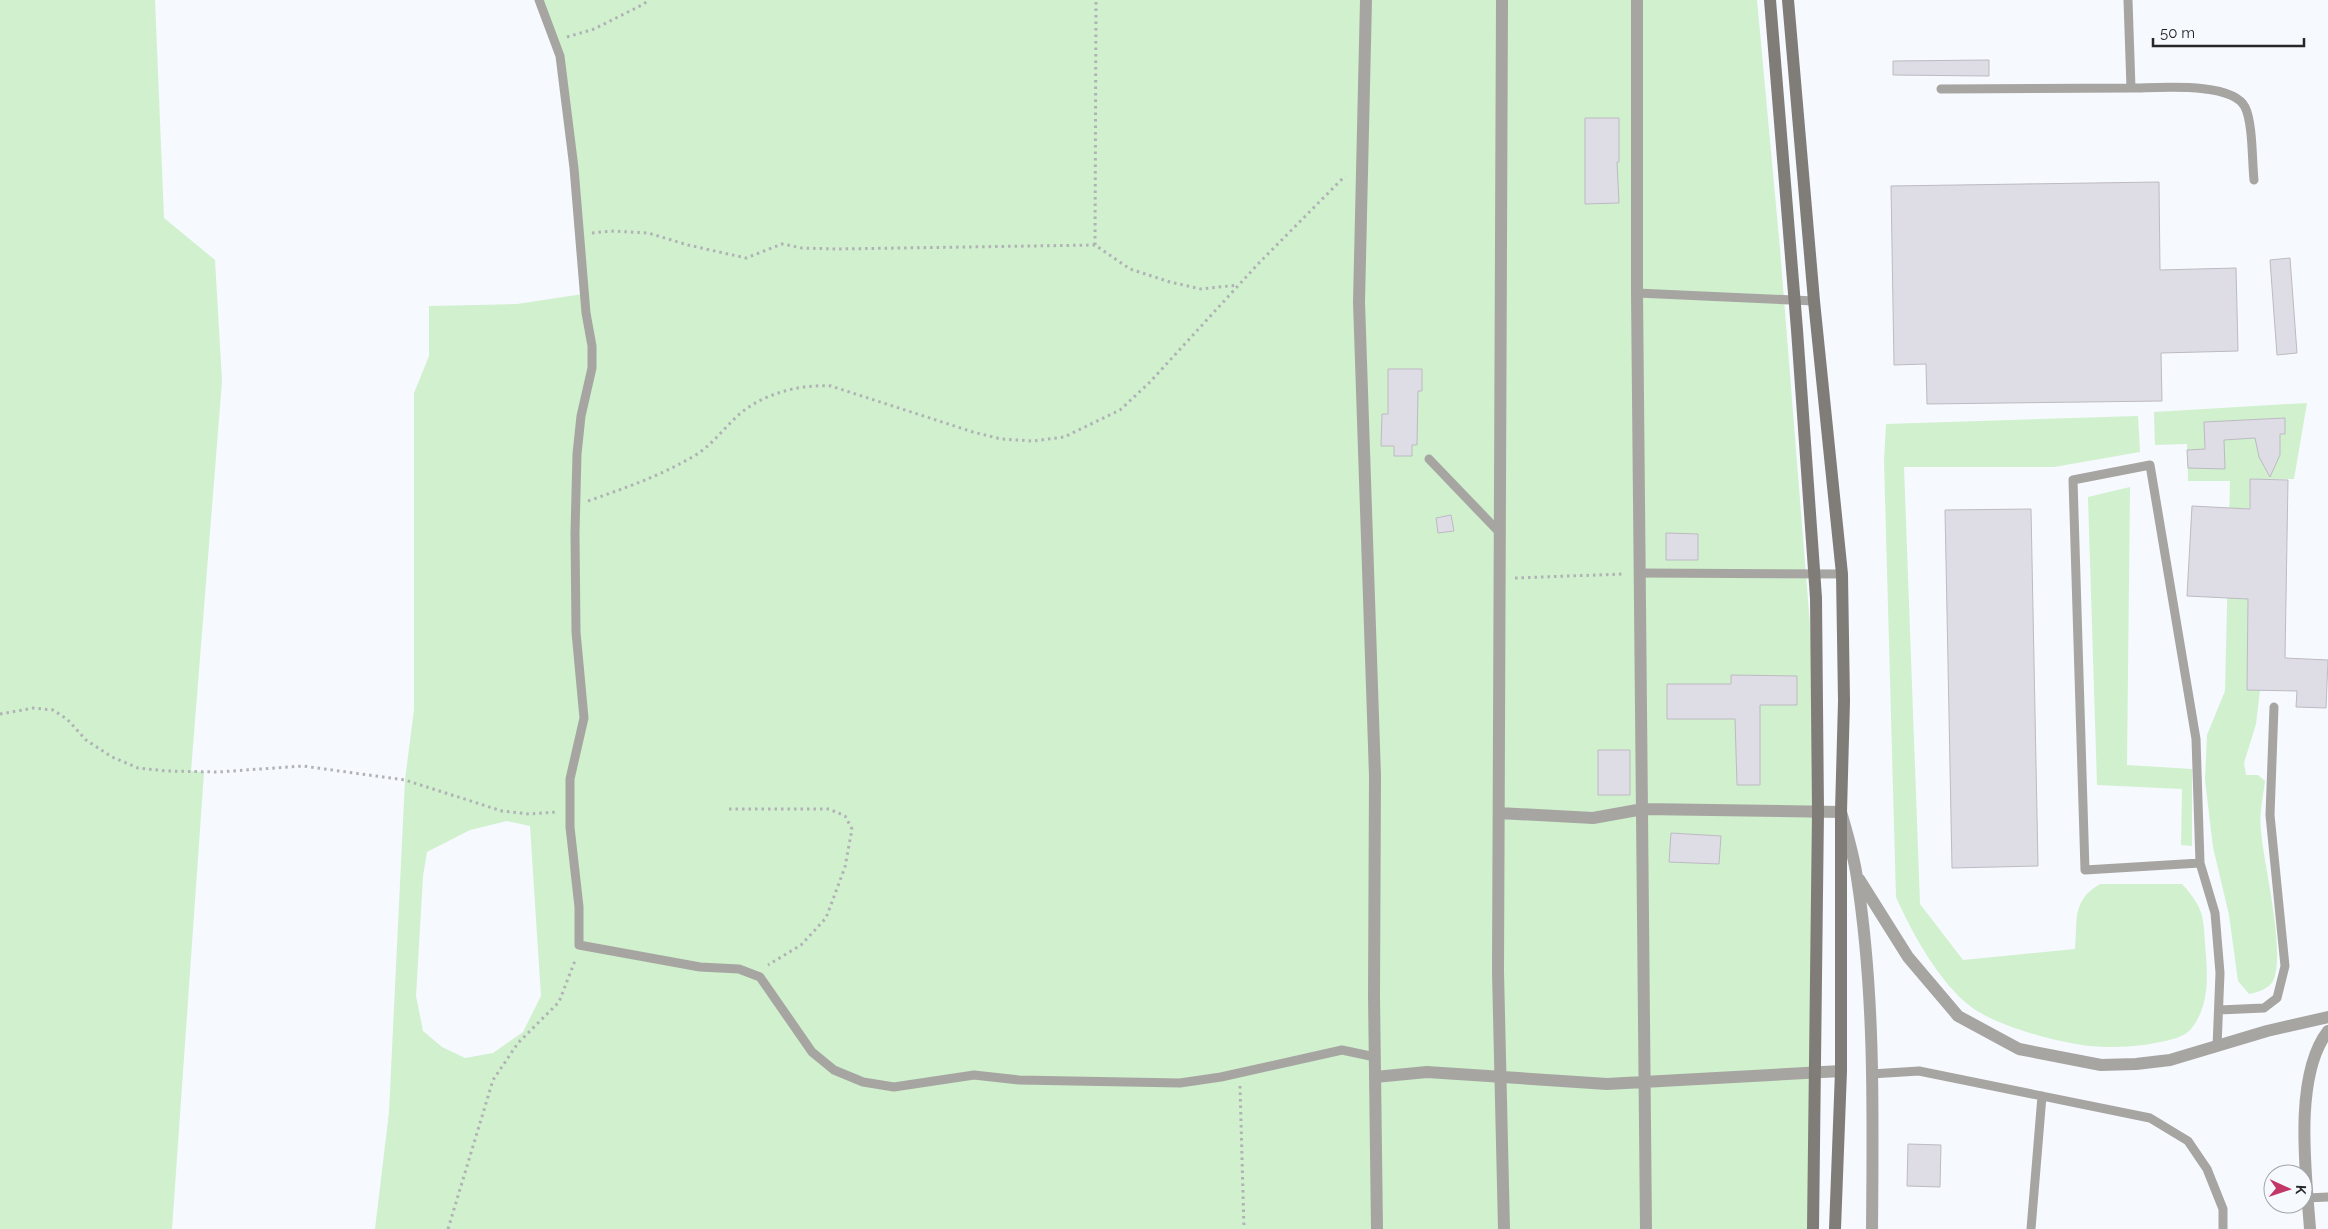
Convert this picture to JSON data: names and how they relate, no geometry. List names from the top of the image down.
{
  "scale_bar": "50 m",
  "north": "right"
}
